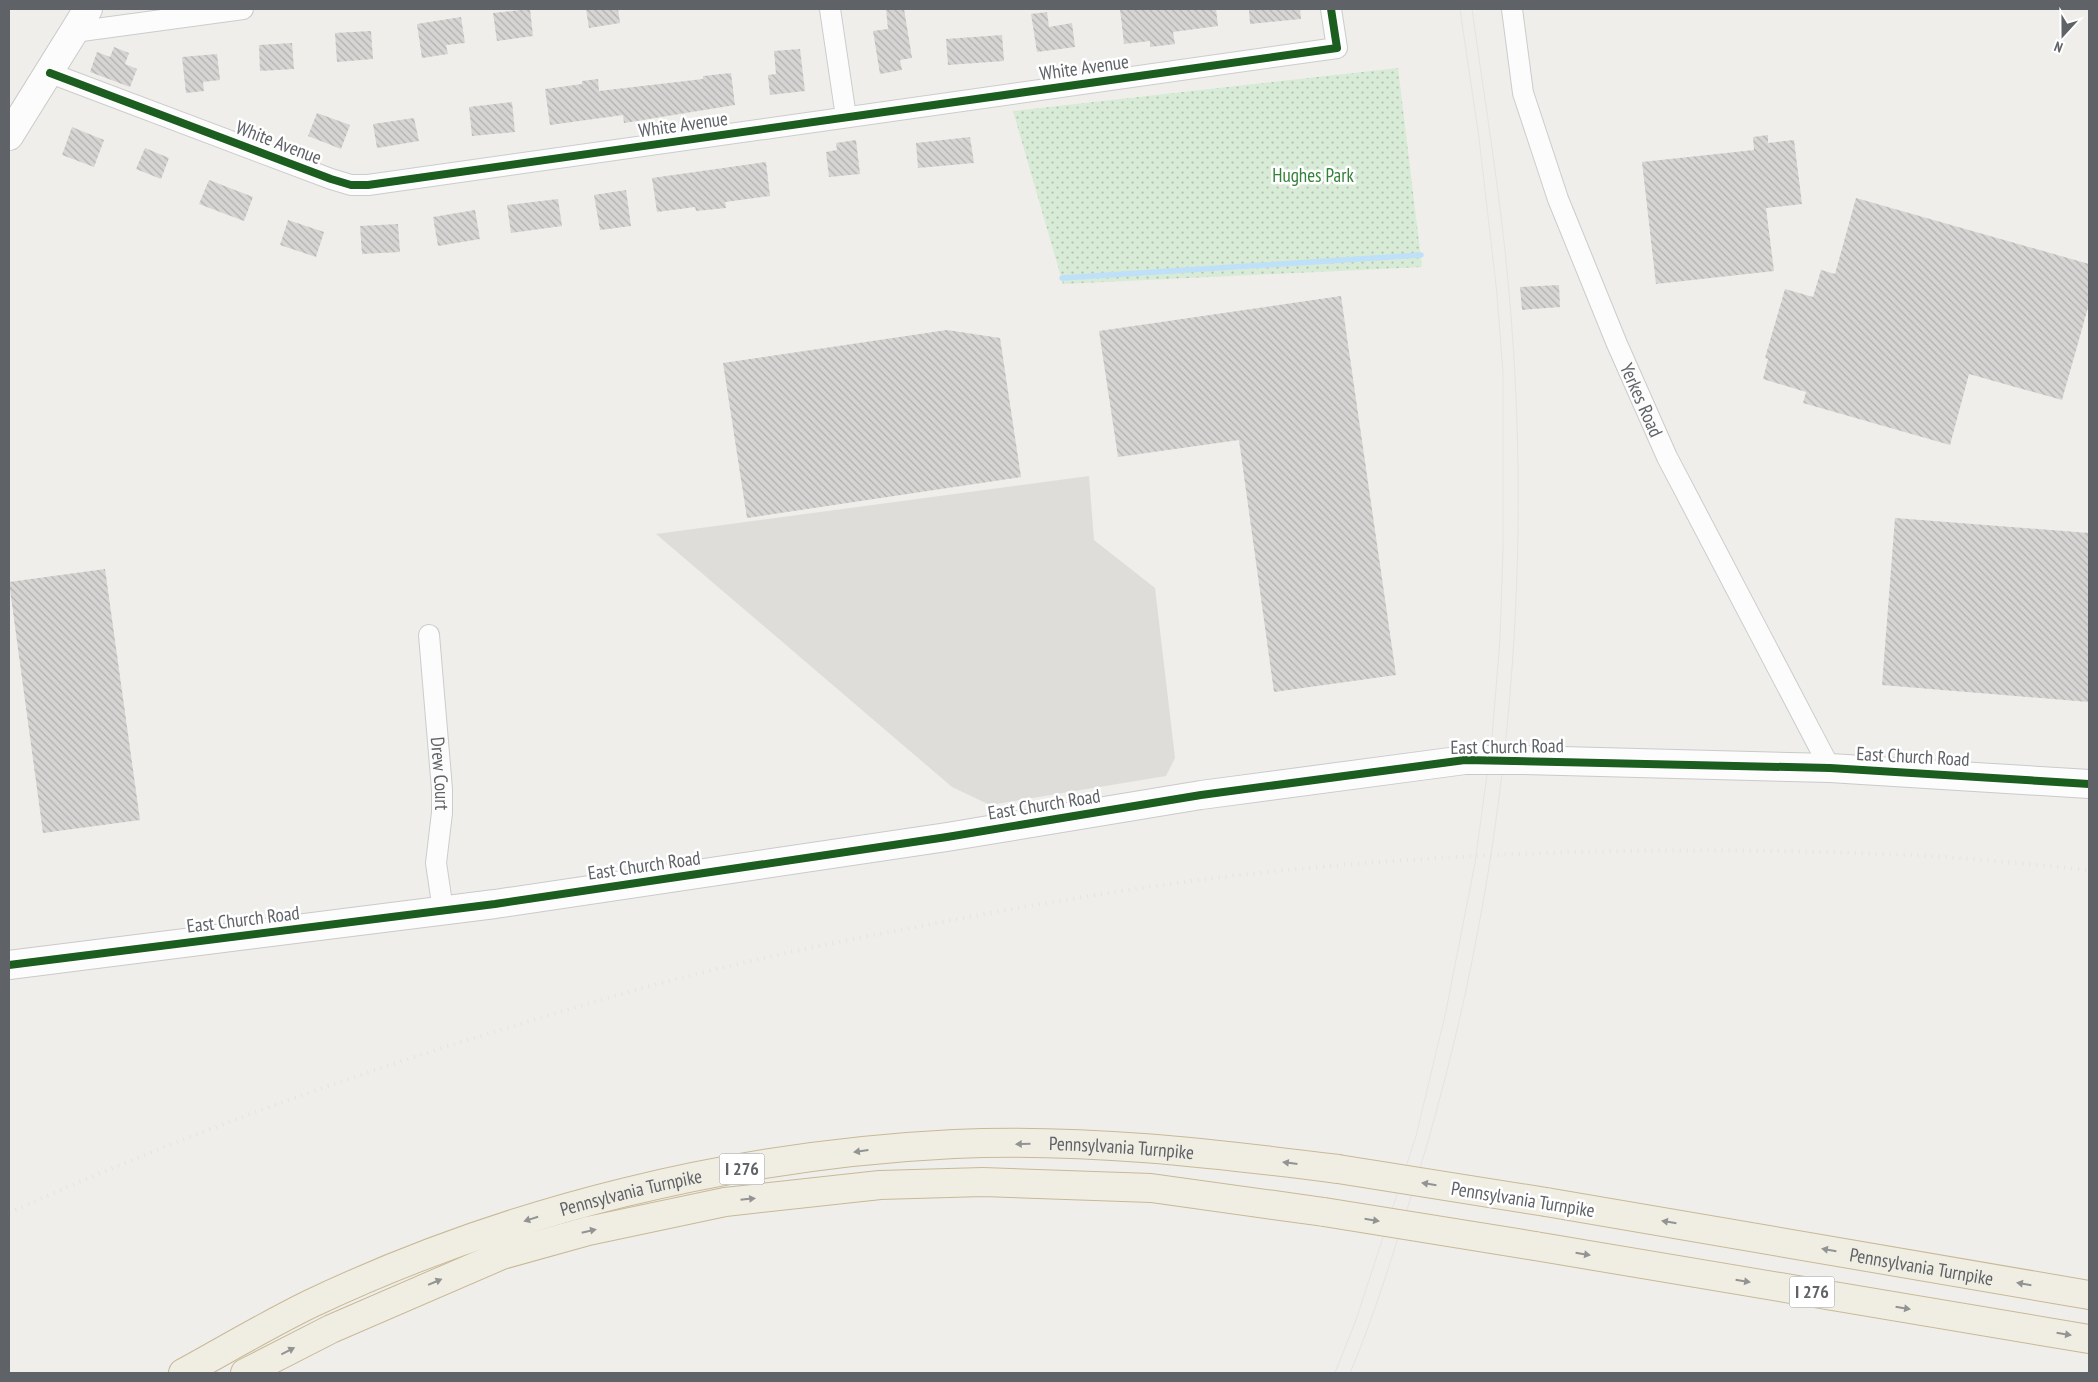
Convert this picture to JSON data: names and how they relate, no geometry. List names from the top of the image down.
{
  "streets": {
    "highway": ["Pennsylvania Turnpike", "I 276"],
    "street": [
      "White Avenue",
      "Yerkes Road",
      "East Church Road",
      "Drew Court"
    ]
  },
  "crossings": [
    ["Yerkes Road", "East Church Road"],
    ["East Church Road", "Drew Court"]
  ],
  "parks": ["Hughes Park"],
  "north": "bottom"
}
